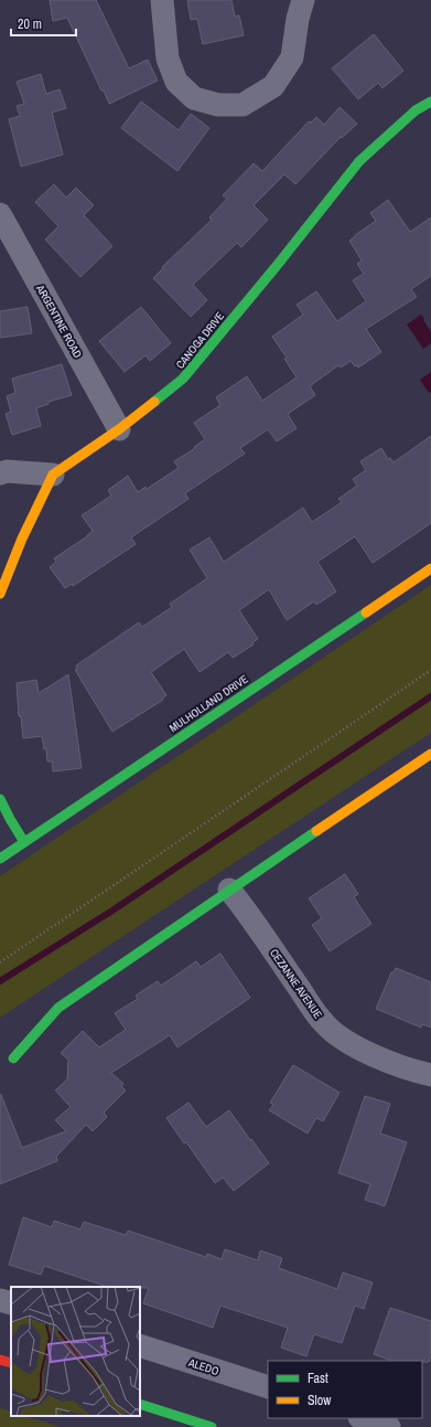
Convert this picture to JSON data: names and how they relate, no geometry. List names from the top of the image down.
{
  "streets": {
    "street": [
      "ARGENTINE ROAD",
      "CANOGA DRIVE",
      "MULHOLLAND DRIVE",
      "CEZANNE AVENUE",
      "ALEDO"
    ]
  },
  "crossings": [
    ["ARGENTINE ROAD", "CANOGA DRIVE"]
  ],
  "legend": ["Fast", "Slow"],
  "scale_bar": "20 m"
}
